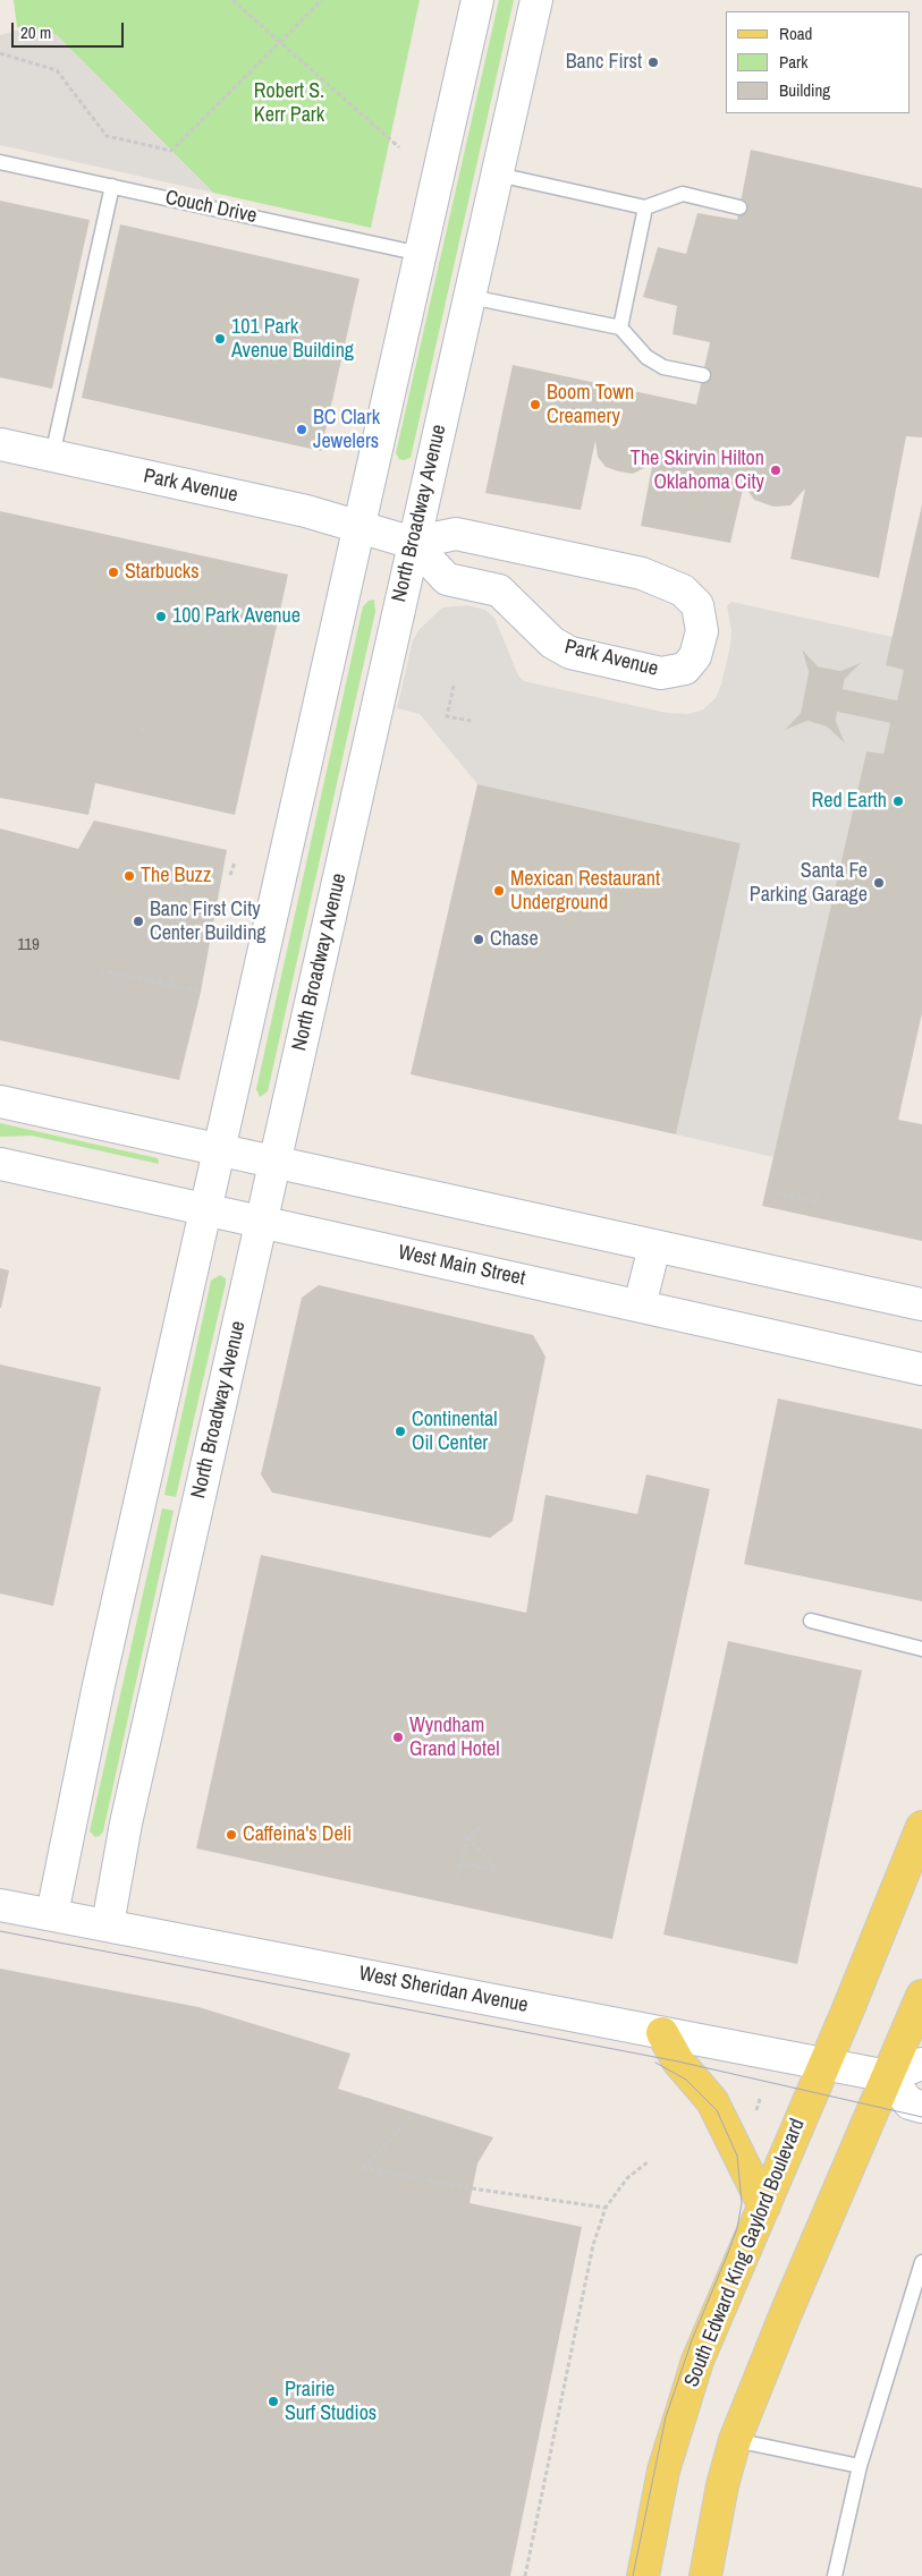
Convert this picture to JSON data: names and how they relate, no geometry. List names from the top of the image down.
{
  "streets": {
    "main road": ["South Edward King Gaylord Boulevard"],
    "street": [
      "Park Avenue",
      "North Broadway Avenue",
      "West Main Street",
      "West Sheridan Avenue"
    ],
    "lane": ["Couch Drive"]
  },
  "crossings": [
    ["Park Avenue", "North Broadway Avenue"],
    ["North Broadway Avenue", "West Main Street"],
    ["North Broadway Avenue", "West Sheridan Avenue"],
    ["West Sheridan Avenue", "South Edward King Gaylord Boulevard"]
  ],
  "parks": ["Robert S. Kerr Park"],
  "places": [
    "Banc First",
    "101 Park Avenue Building",
    "Boom Town Creamery",
    "BC Clark Jewelers",
    "The Skirvin Hilton Oklahoma City",
    "Starbucks",
    "100 Park Avenue",
    "Red Earth",
    "The Buzz",
    "Santa Fe Parking Garage",
    "Mexican Restaurant Underground",
    "Banc First City Center Building",
    "Chase",
    "Continental Oil Center",
    "Wyndham Grand Hotel",
    "Caffeina's Deli",
    "Prairie Surf Studios"
  ],
  "house_numbers": ["119"],
  "legend": ["Road", "Park", "Building"],
  "scale_bar": "20 m"
}
